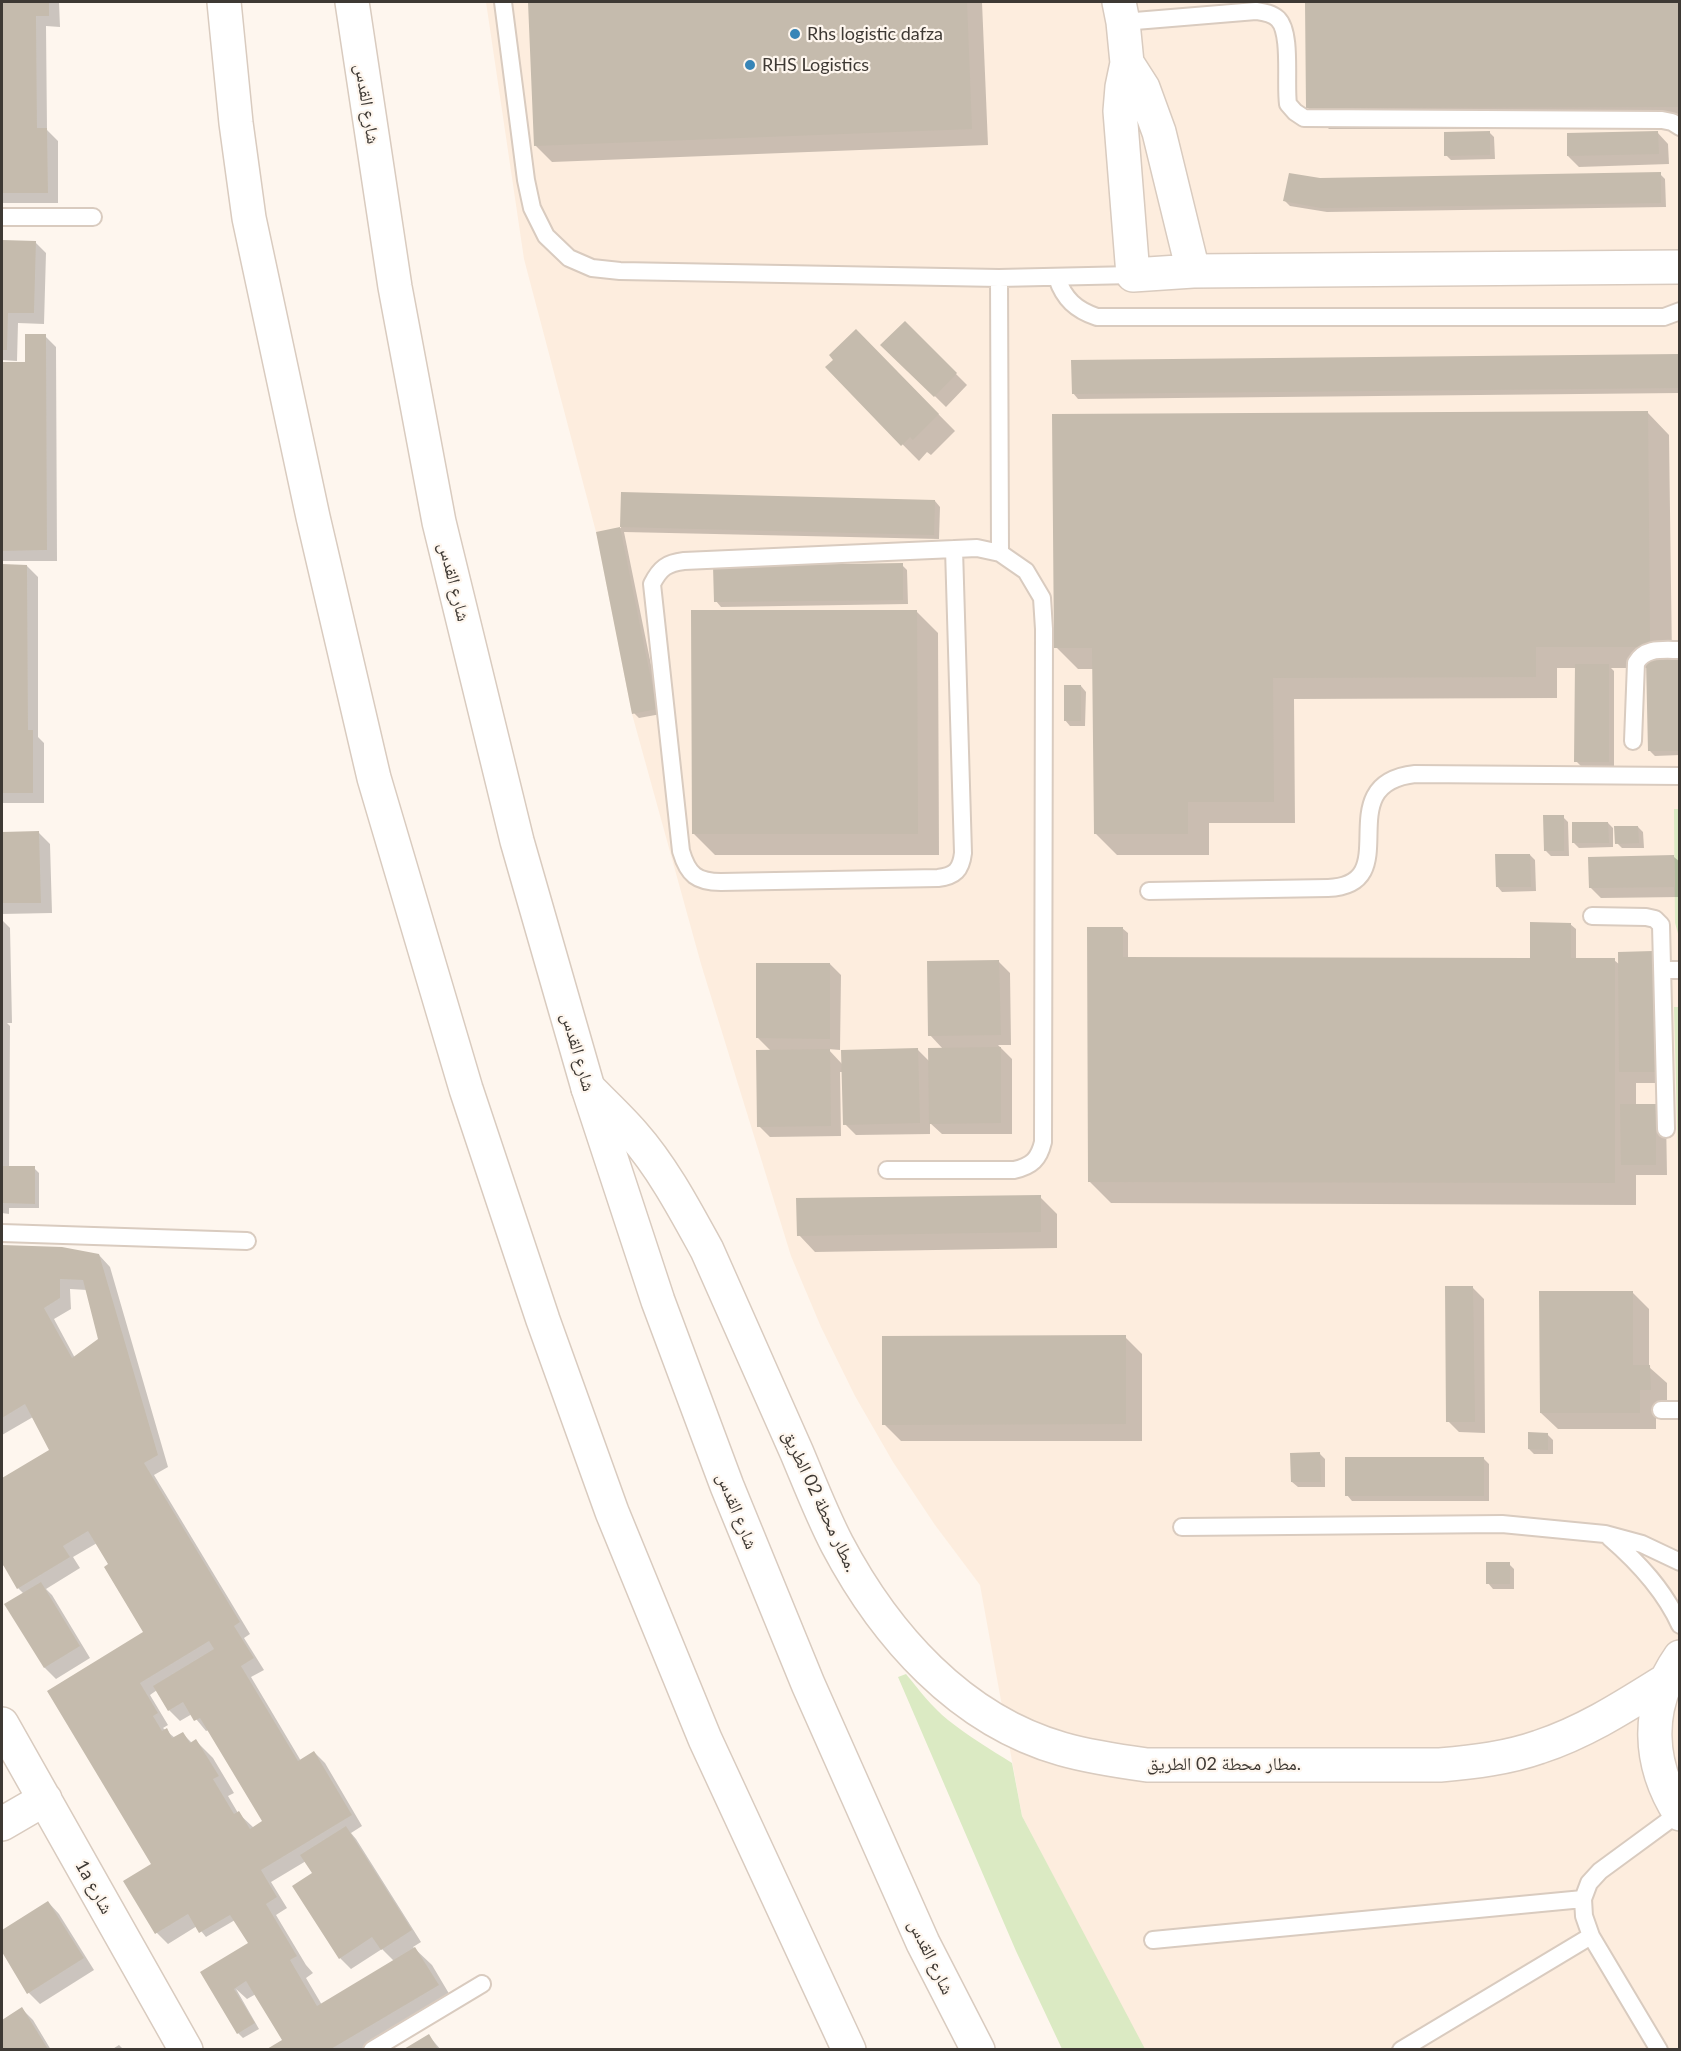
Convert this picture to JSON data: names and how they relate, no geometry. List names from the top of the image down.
{
  "streets": {
    "main road": ["شارع القدس", "مطار محطة 02 الطريق.", "1a شارع"]
  },
  "crossings": [
    ["شارع القدس", "مطار محطة 02 الطريق."]
  ],
  "places": ["Rhs logistic dafza", "RHS Logistics"]
}
